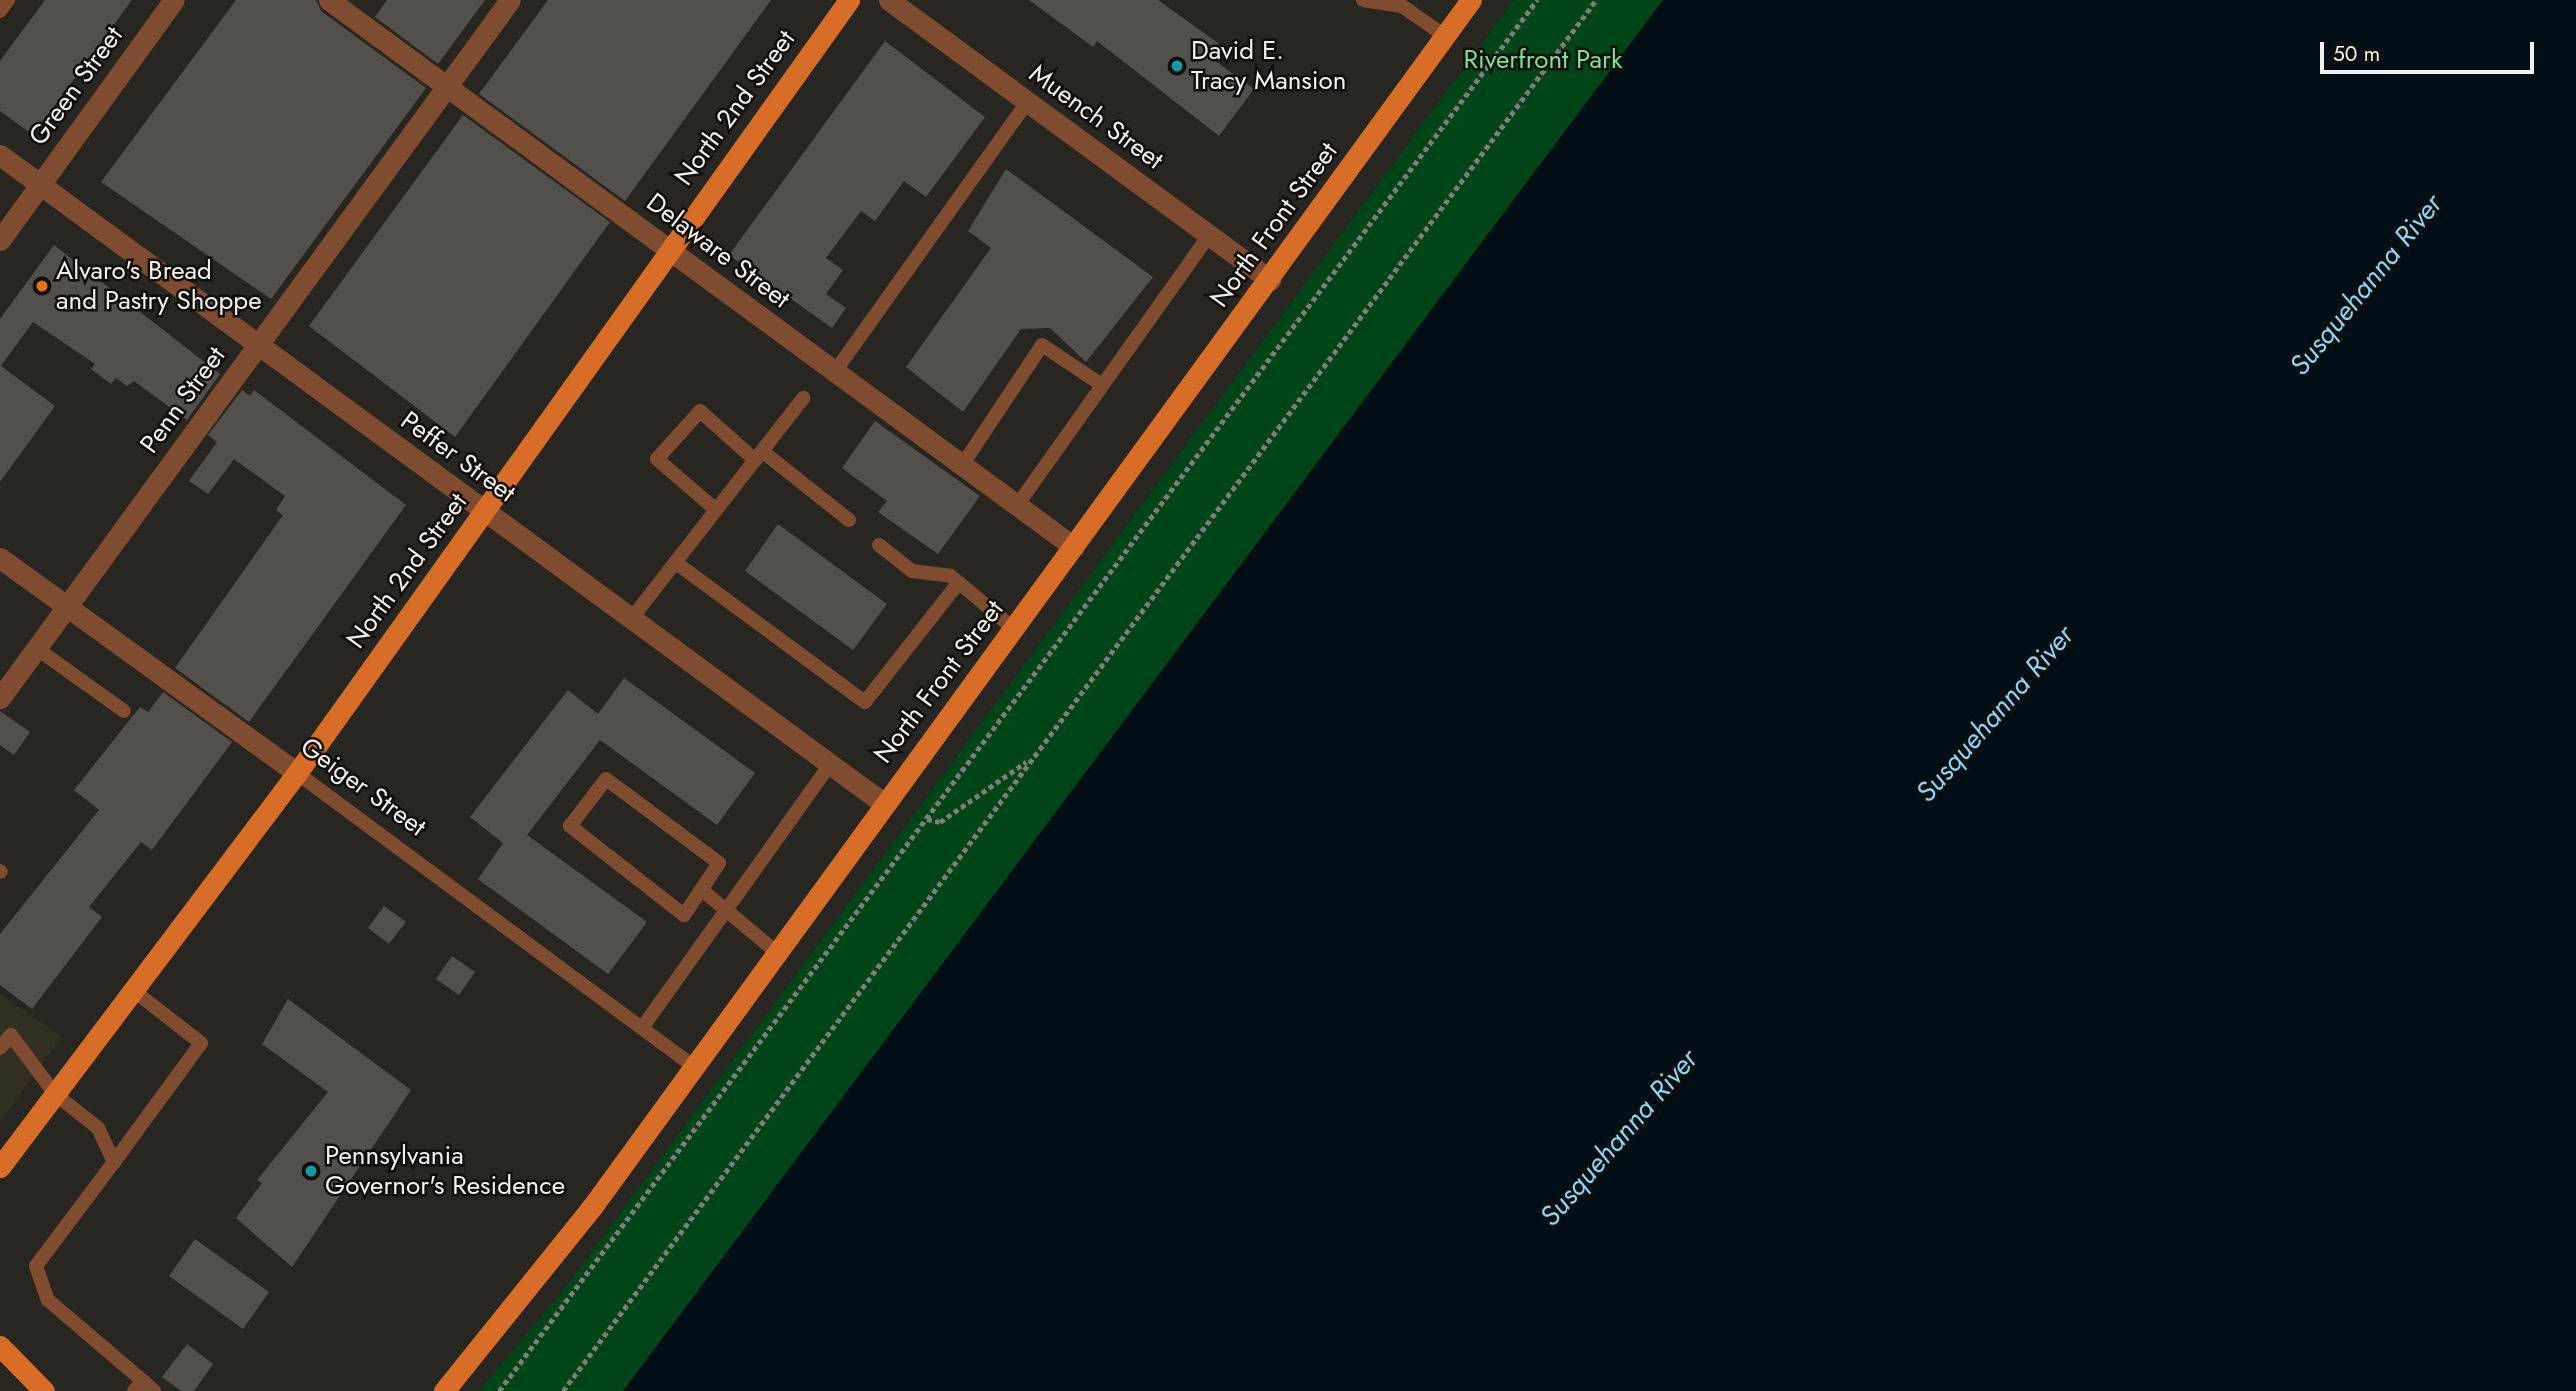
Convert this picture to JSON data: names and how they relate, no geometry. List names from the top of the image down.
{
  "streets": {
    "main road": ["North 2nd Street", "North Front Street"],
    "street": [
      "Green Street",
      "Muench Street",
      "Delaware Street",
      "Penn Street",
      "Peffer Street",
      "Geiger Street"
    ]
  },
  "crossings": [
    ["Green Street", "Peffer Street"],
    ["North 2nd Street", "Delaware Street"],
    ["North 2nd Street", "Peffer Street"],
    ["North 2nd Street", "Geiger Street"],
    ["Muench Street", "North Front Street"],
    ["North Front Street", "Delaware Street"],
    ["North Front Street", "Peffer Street"],
    ["North Front Street", "Geiger Street"],
    ["Delaware Street", "Penn Street"],
    ["Penn Street", "Peffer Street"],
    ["Penn Street", "Geiger Street"]
  ],
  "water": ["Susquehanna River"],
  "parks": ["Riverfront Park"],
  "places": ["David E. Tracy Mansion", "Alvaro's Bread and Pastry Shoppe", "Pennsylvania Governor's Residence"],
  "scale_bar": "50 m"
}
